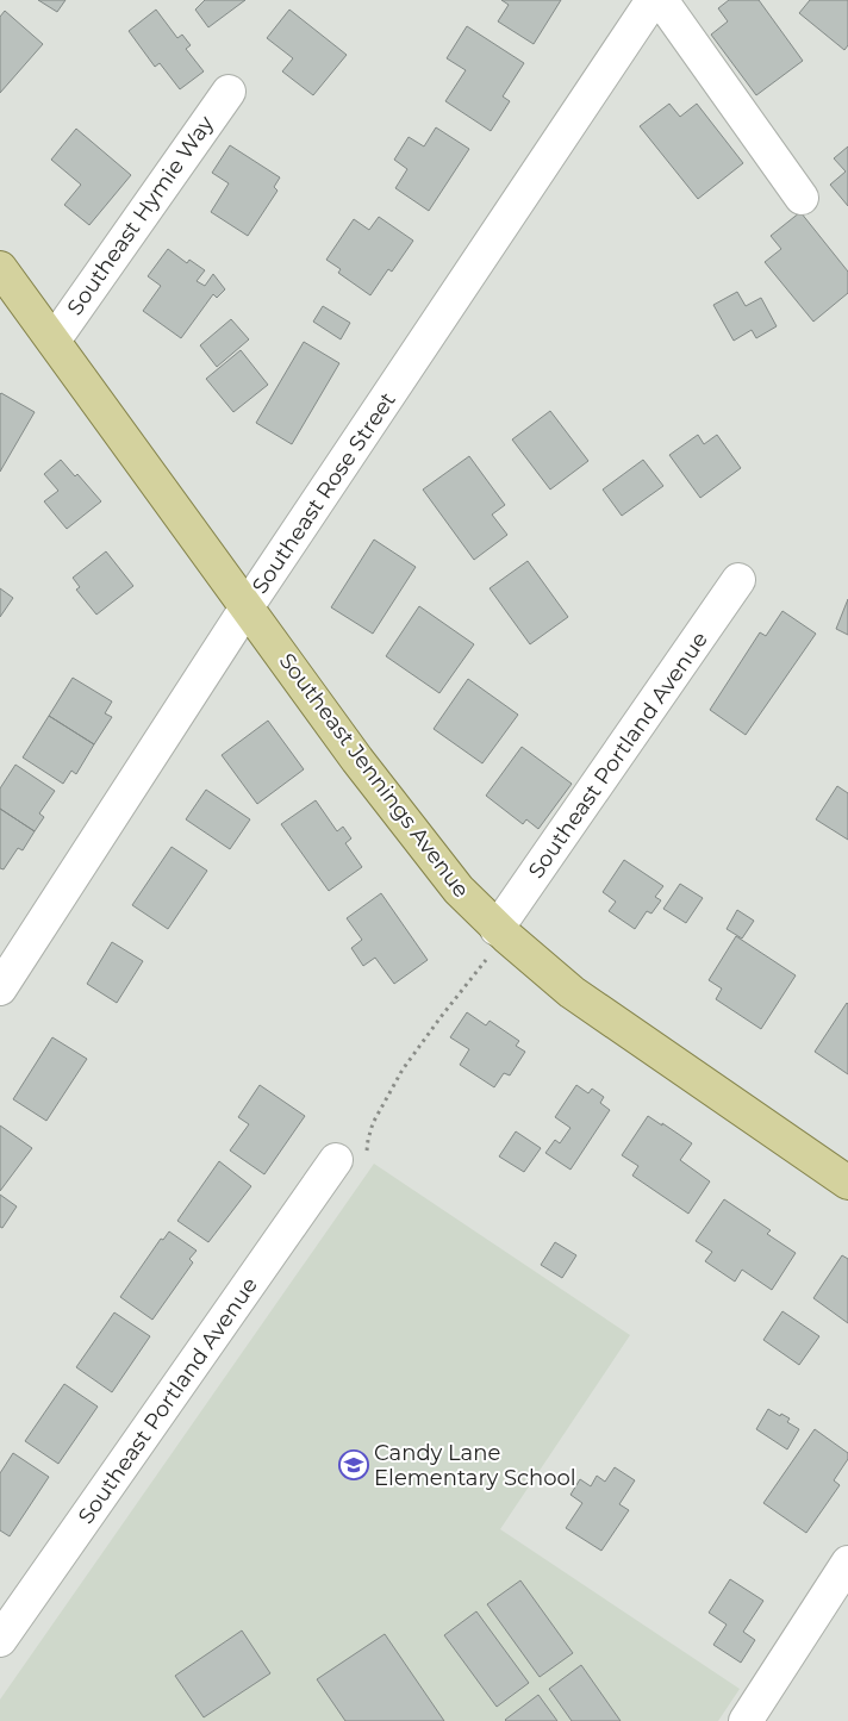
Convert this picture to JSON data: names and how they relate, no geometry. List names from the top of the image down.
{
  "streets": {
    "main road": ["Southeast Jennings Avenue"],
    "street": ["Southeast Hymie Way", "Southeast Rose Street", "Southeast Portland Avenue"]
  },
  "crossings": [
    ["Southeast Hymie Way", "Southeast Jennings Avenue"],
    ["Southeast Rose Street", "Southeast Jennings Avenue"],
    ["Southeast Portland Avenue", "Southeast Jennings Avenue"]
  ],
  "places": {
    "school or university": ["Candy Lane Elementary School"]
  }
}
